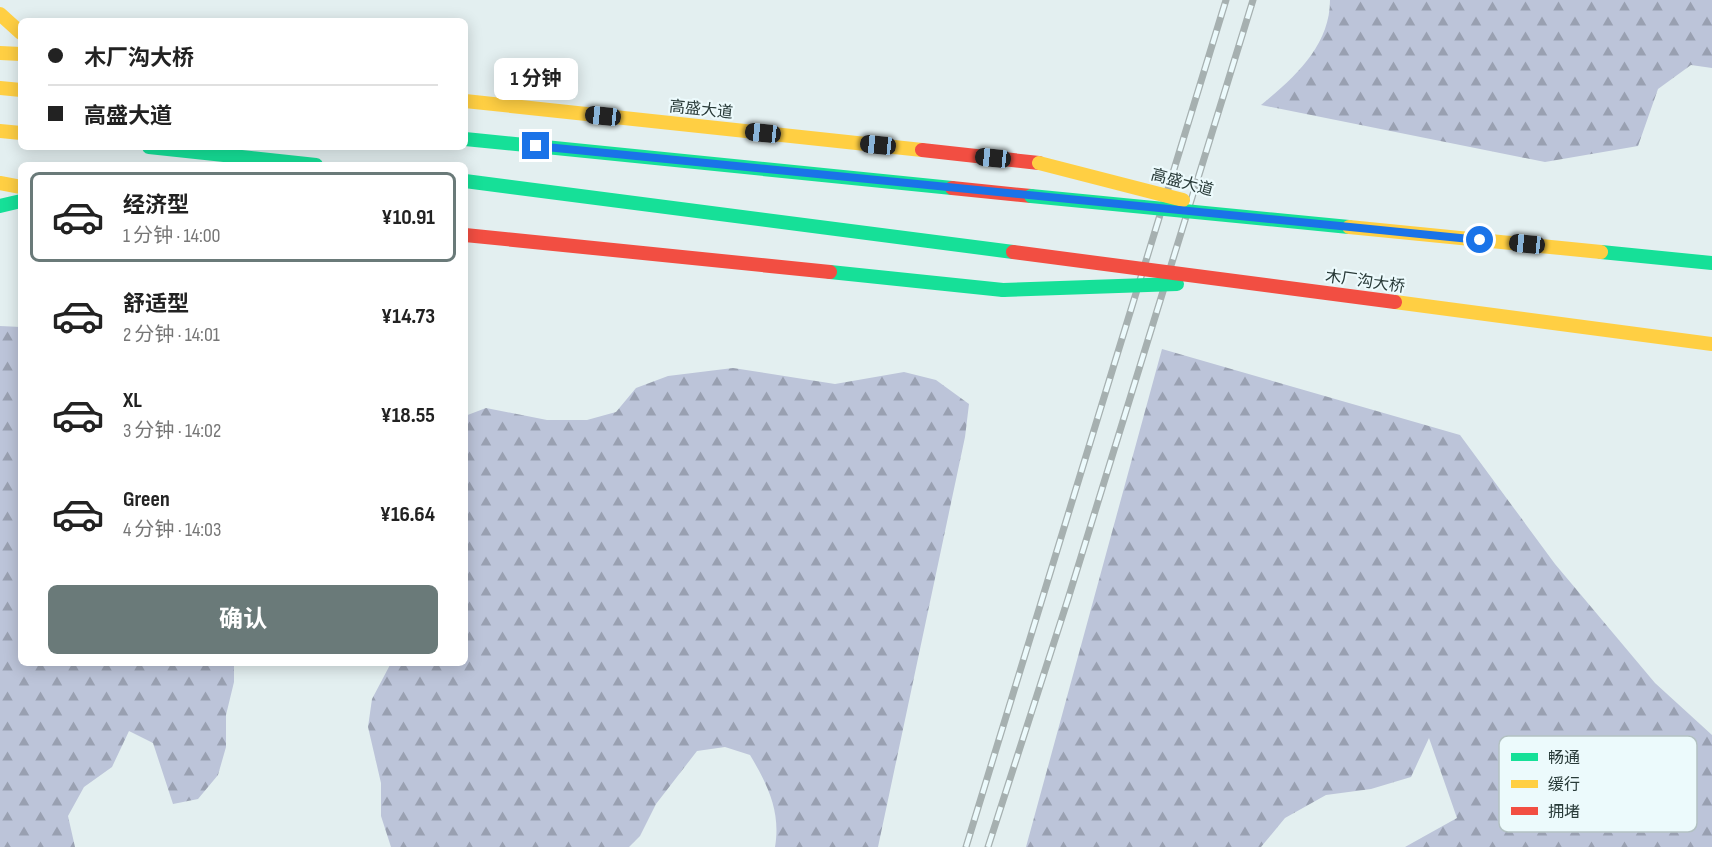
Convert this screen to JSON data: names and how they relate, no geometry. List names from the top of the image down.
{
  "streets": {
    "main road": ["高盛大道", "木厂沟大桥"]
  },
  "legend": ["畅通", "缓行", "拥堵"],
  "page": {
    "banner": ["木厂沟大桥", "高盛大道"],
    "bubble": "1 分钟",
    "list": [
      {
        "name": "经济型",
        "note": "1 分钟 · 14:00",
        "value": "¥10.91"
      },
      {
        "name": "舒适型",
        "note": "2 分钟 · 14:01",
        "value": "¥14.73"
      },
      {
        "name": "XL",
        "note": "3 分钟 · 14:02",
        "value": "¥18.55"
      },
      {
        "name": "Green",
        "note": "4 分钟 · 14:03",
        "value": "¥16.64"
      }
    ],
    "buttons": "确认"
  }
}
